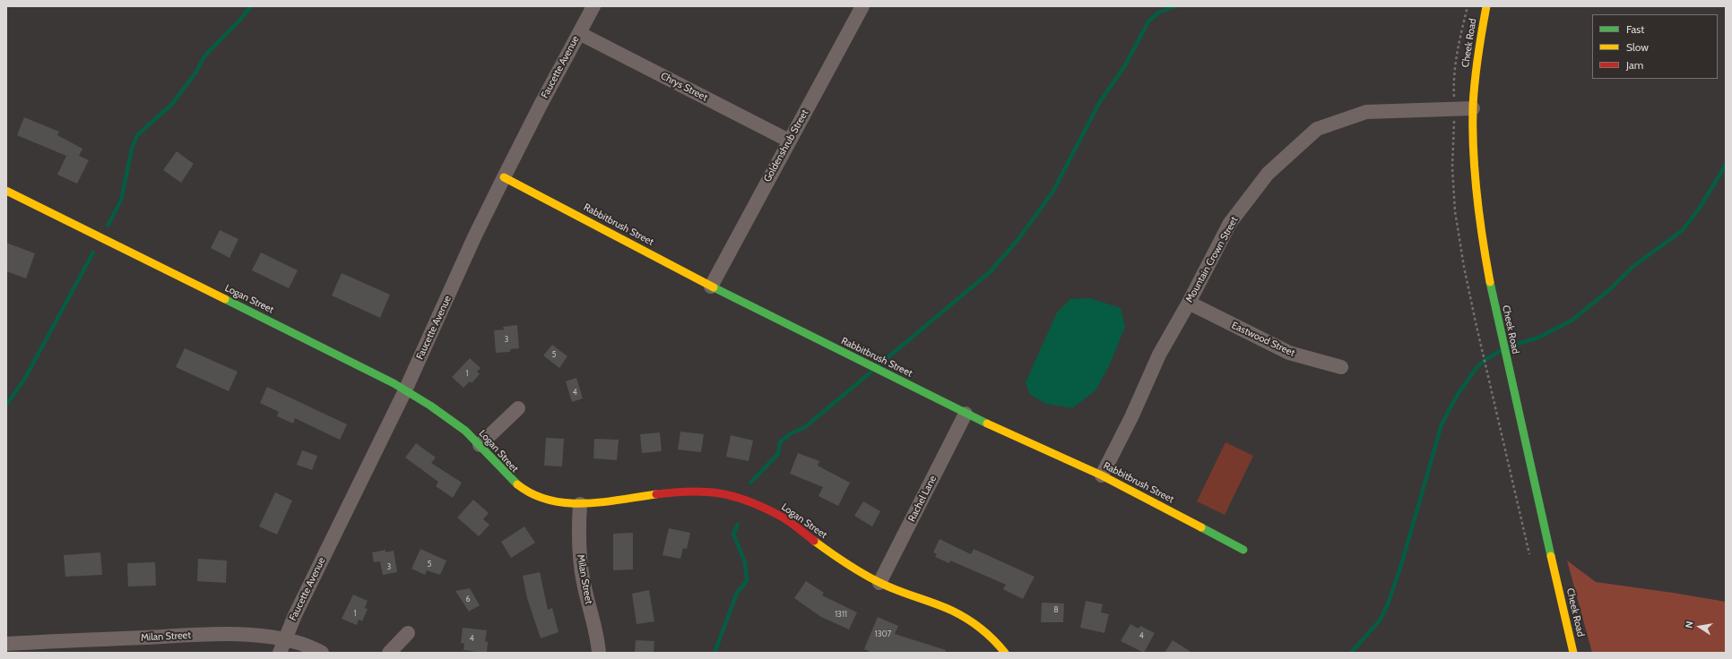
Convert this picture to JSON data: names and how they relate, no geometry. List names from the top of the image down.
{
  "streets": {
    "street": [
      "Cheek Road",
      "Faucette Avenue",
      "Chrys Street",
      "Goldenshrub Street",
      "Rabbitbrush Street",
      "Mountain Crown Street",
      "Logan Street",
      "Eastwood Street",
      "Rachel Lane",
      "Milan Street"
    ]
  },
  "crossings": [
    ["Cheek Road", "Mountain Crown Street"],
    ["Faucette Avenue", "Chrys Street"],
    ["Faucette Avenue", "Rabbitbrush Street"],
    ["Faucette Avenue", "Logan Street"],
    ["Faucette Avenue", "Milan Street"],
    ["Chrys Street", "Goldenshrub Street"],
    ["Goldenshrub Street", "Rabbitbrush Street"],
    ["Rabbitbrush Street", "Mountain Crown Street"],
    ["Rabbitbrush Street", "Rachel Lane"],
    ["Mountain Crown Street", "Eastwood Street"],
    ["Logan Street", "Rachel Lane"],
    ["Logan Street", "Milan Street"]
  ],
  "house_numbers": [
    "3",
    "5",
    "1",
    "4",
    "5",
    "3",
    "6",
    "8",
    "1",
    "1311",
    "1307",
    "4",
    "4"
  ],
  "legend": ["Fast", "Slow", "Jam"],
  "north": "left"
}
